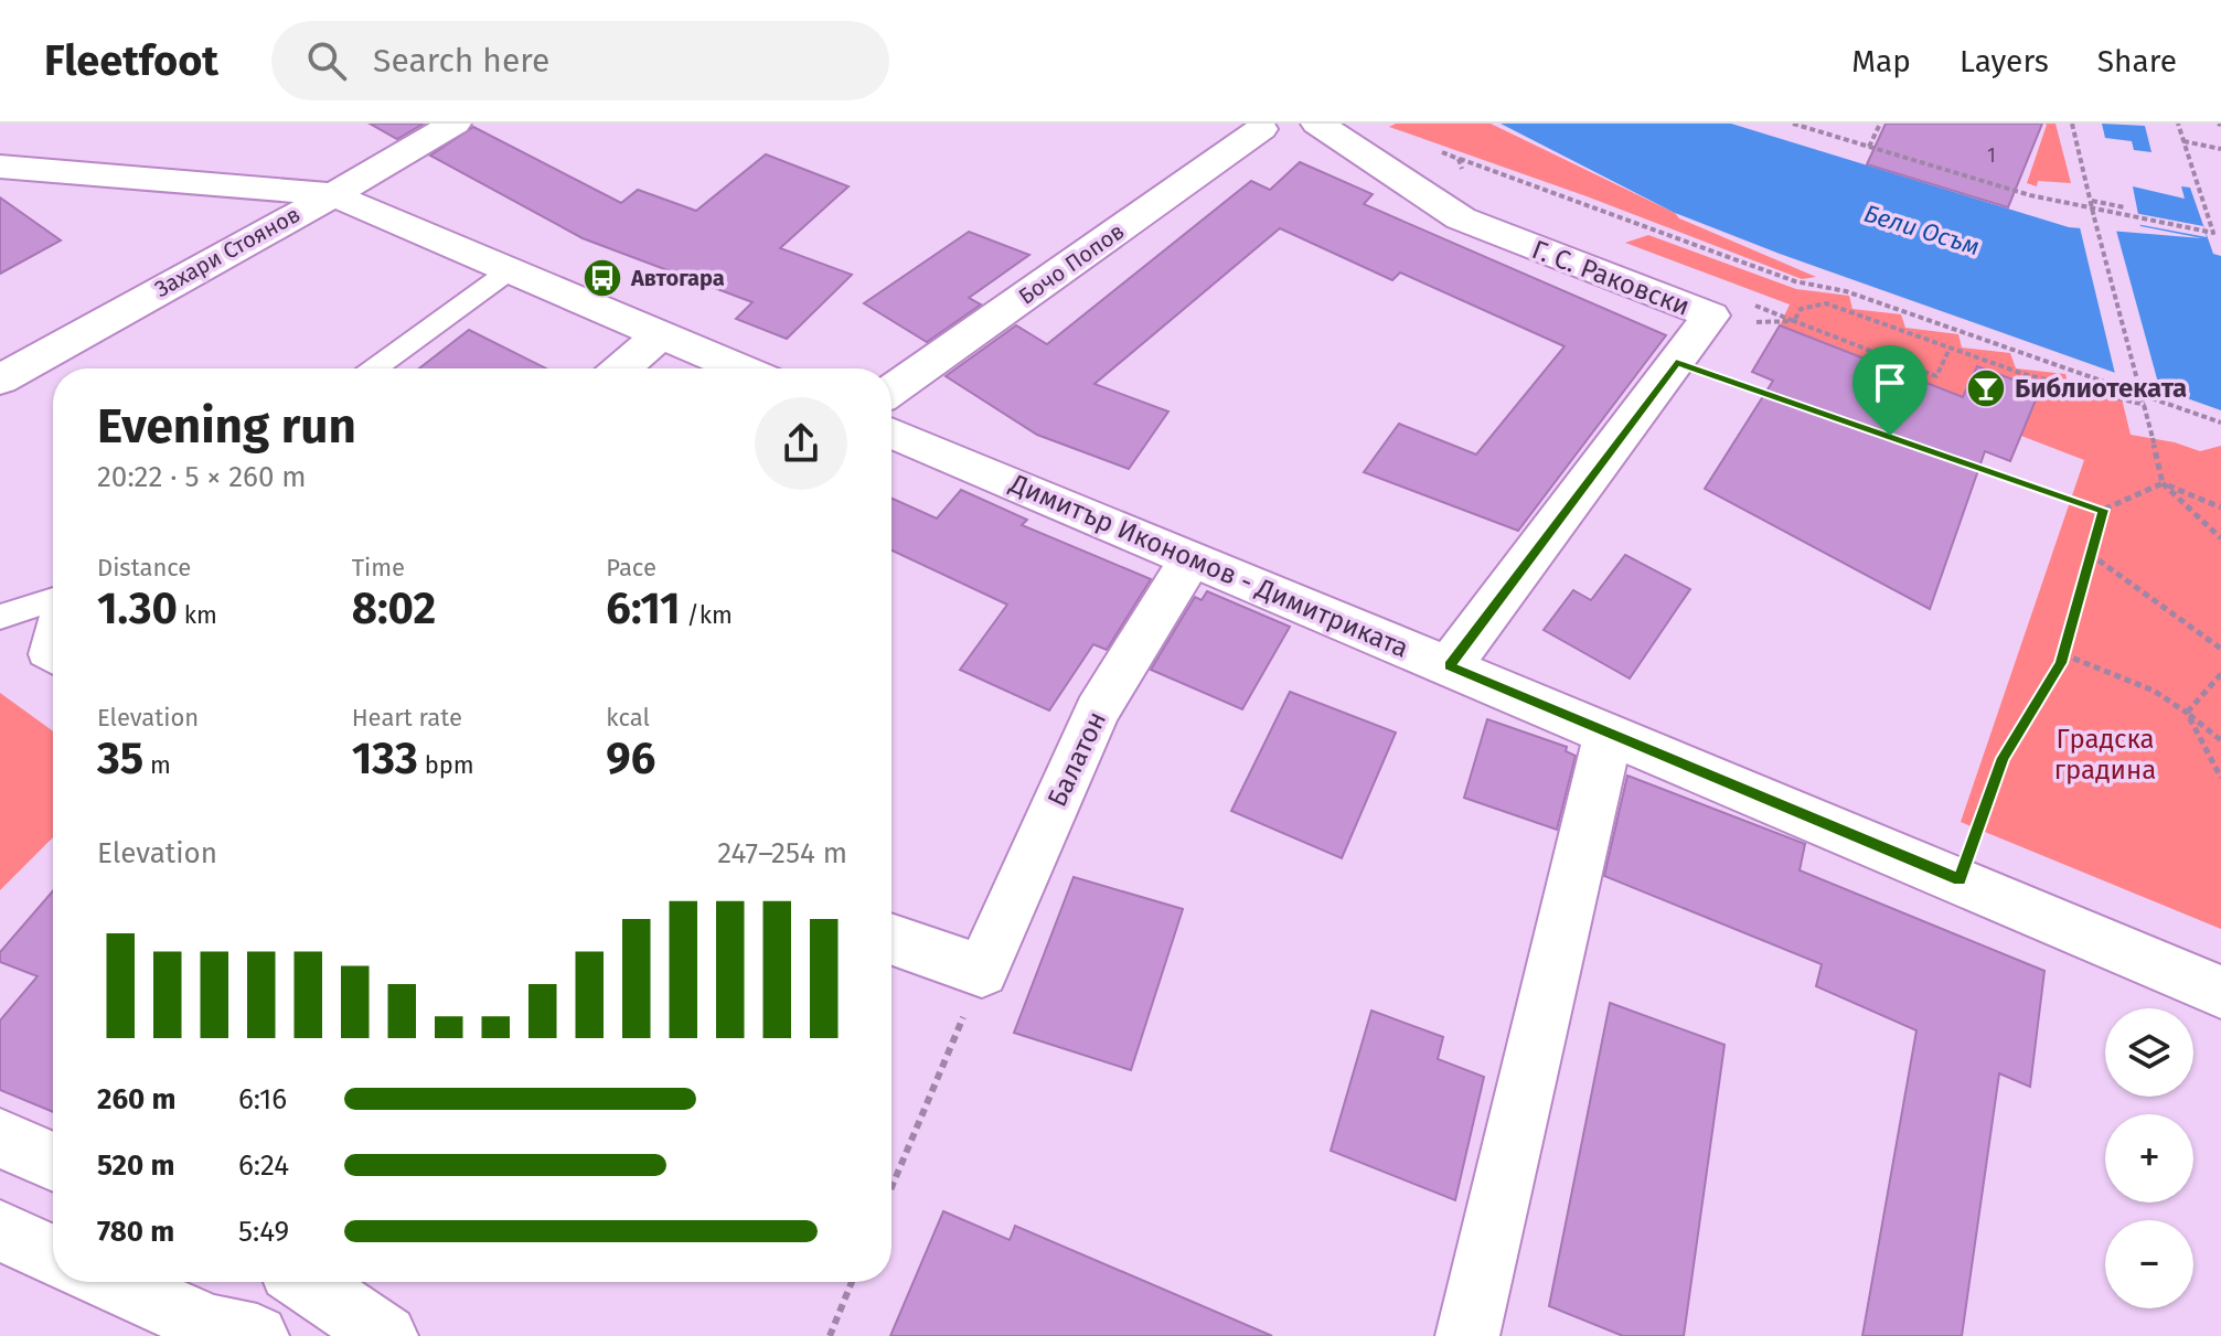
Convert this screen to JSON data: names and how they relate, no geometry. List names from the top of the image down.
{
  "streets": {
    "street": [
      "Захари Стоянов",
      "Бочо Попов",
      "Г. С. Раковски",
      "Димитър Икономов - Димитриката",
      "Балатон"
    ]
  },
  "crossings": [
    ["Г. С. Раковски", "Димитър Икономов - Димитриката"],
    ["Димитър Икономов - Димитриката", "Балатон"]
  ],
  "water": ["Бели Осъм"],
  "parks": ["Градска градина"],
  "places": {
    "bus stop": ["Автогара"],
    "bar": ["Библиотеката"]
  },
  "house_numbers": ["1"],
  "page": {
    "header": "Fleetfoot",
    "search": "Search here",
    "nav": ["Map", "Layers", "Share"],
    "heading": ["Evening run", "20:22 · 5 × 260 m"],
    "stats": [
      ["Distance", "1.30 km"],
      ["Time", "8:02"],
      ["Pace", "6:11 /km"],
      ["Elevation", "35 m"],
      ["Heart rate", "133 bpm"],
      ["kcal", "96"]
    ],
    "chart": ["Elevation", "247–254 m"],
    "map_buttons": ["+", "−"],
    "list": [
      {
        "name": "260 m",
        "note": "6:16"
      },
      {
        "name": "520 m",
        "note": "6:24"
      },
      {
        "name": "780 m",
        "note": "5:49"
      }
    ]
  }
}
